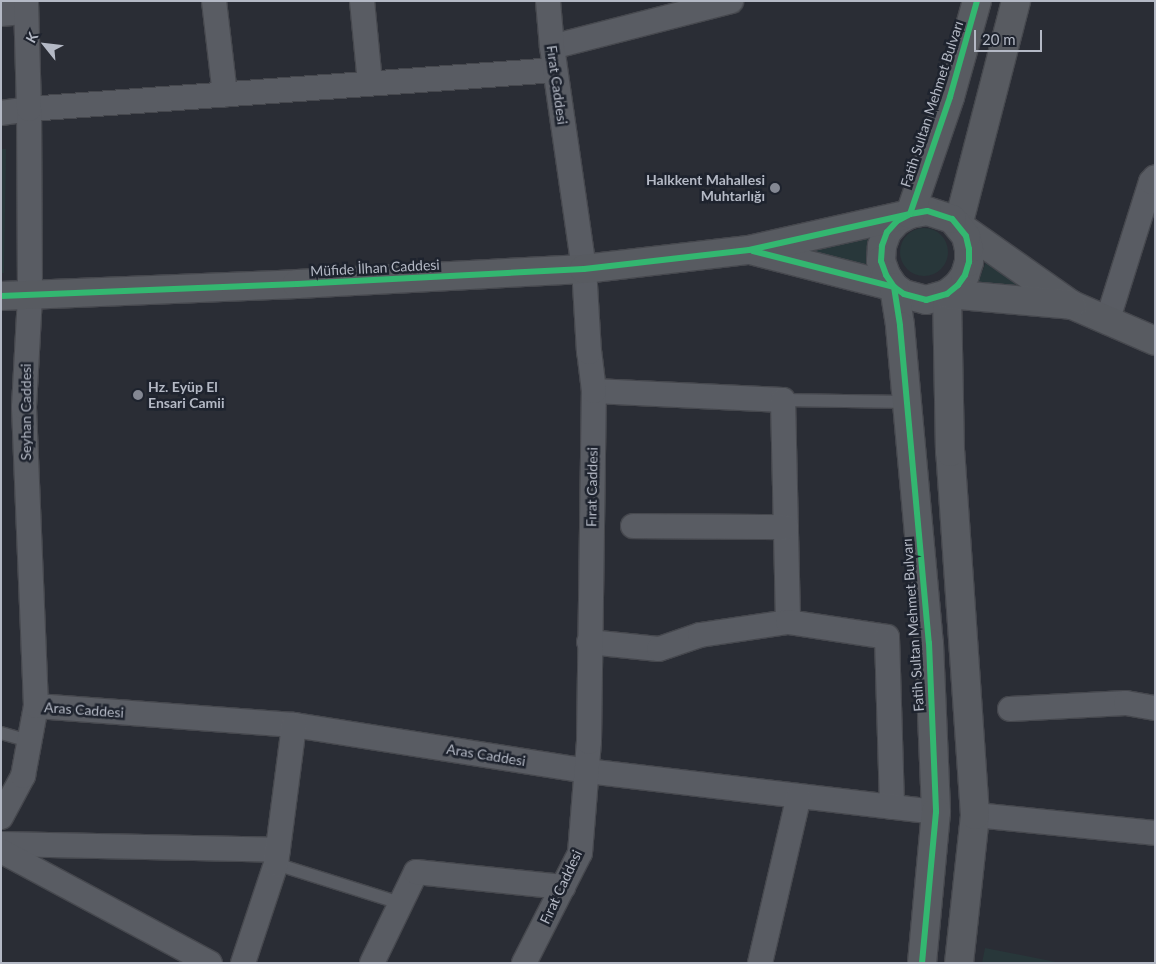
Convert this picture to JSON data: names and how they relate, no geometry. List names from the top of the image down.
{
  "streets": {
    "street": [
      "Fırat Caddesi",
      "Fatih Sultan Mehmet Bulvarı",
      "Müfide İlhan Caddesi",
      "Seyhan Caddesi",
      "Aras Caddesi"
    ]
  },
  "crossings": [
    ["Fırat Caddesi", "Müfide İlhan Caddesi"],
    ["Fırat Caddesi", "Aras Caddesi"],
    ["Fatih Sultan Mehmet Bulvarı", "Aras Caddesi"],
    ["Müfide İlhan Caddesi", "Seyhan Caddesi"],
    ["Seyhan Caddesi", "Aras Caddesi"]
  ],
  "places": ["Halkkent Mahallesi Muhtarlığı", "Hz. Eyüp El Ensari Camii"],
  "scale_bar": "20 m",
  "north": "top left"
}
